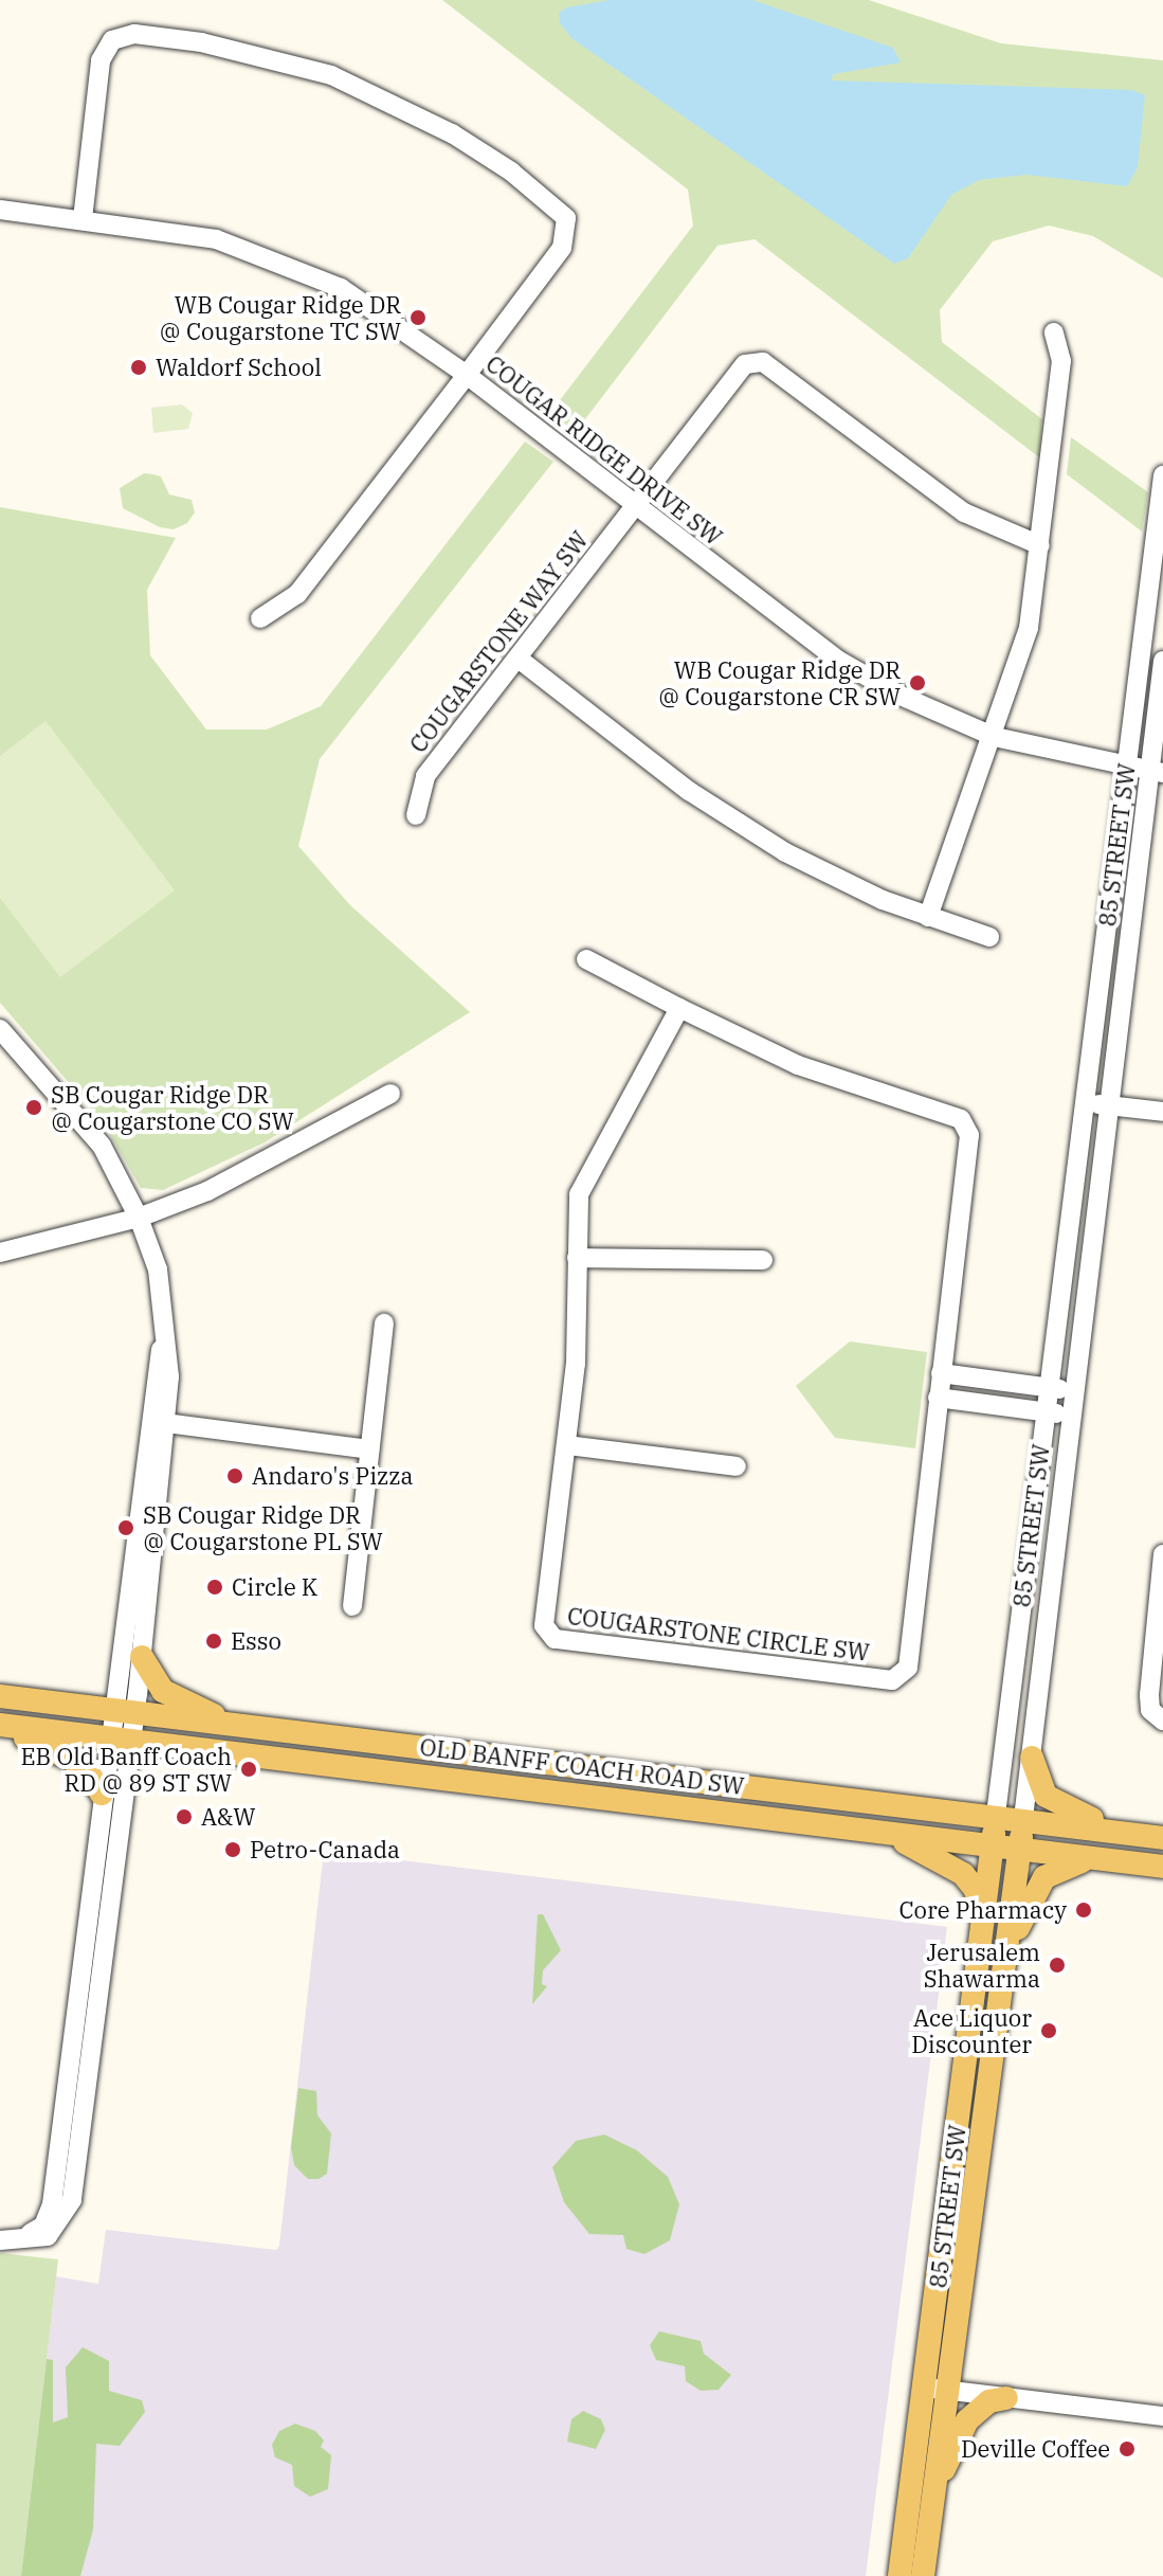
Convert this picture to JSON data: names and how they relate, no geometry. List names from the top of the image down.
{
  "streets": {
    "main road": ["85 STREET SW", "OLD BANFF COACH ROAD SW"],
    "street": ["COUGAR RIDGE DRIVE SW", "COUGARSTONE WAY SW", "COUGARSTONE CIRCLE SW"]
  },
  "crossings": [
    ["COUGAR RIDGE DRIVE SW", "COUGARSTONE WAY SW"],
    ["COUGAR RIDGE DRIVE SW", "85 STREET SW"],
    ["85 STREET SW", "OLD BANFF COACH ROAD SW"]
  ],
  "places": [
    "WB Cougar Ridge DR @ Cougarstone TC SW",
    "Waldorf School",
    "WB Cougar Ridge DR @ Cougarstone CR SW",
    "SB Cougar Ridge DR @ Cougarstone CO SW",
    "Andaro's Pizza",
    "SB Cougar Ridge DR @ Cougarstone PL SW",
    "Circle K",
    "Esso",
    "EB Old Banff Coach RD @ 89 ST SW",
    "A&W",
    "Petro-Canada",
    "Core Pharmacy",
    "Jerusalem Shawarma",
    "Ace Liquor Discounter",
    "Deville Coffee"
  ]
}
